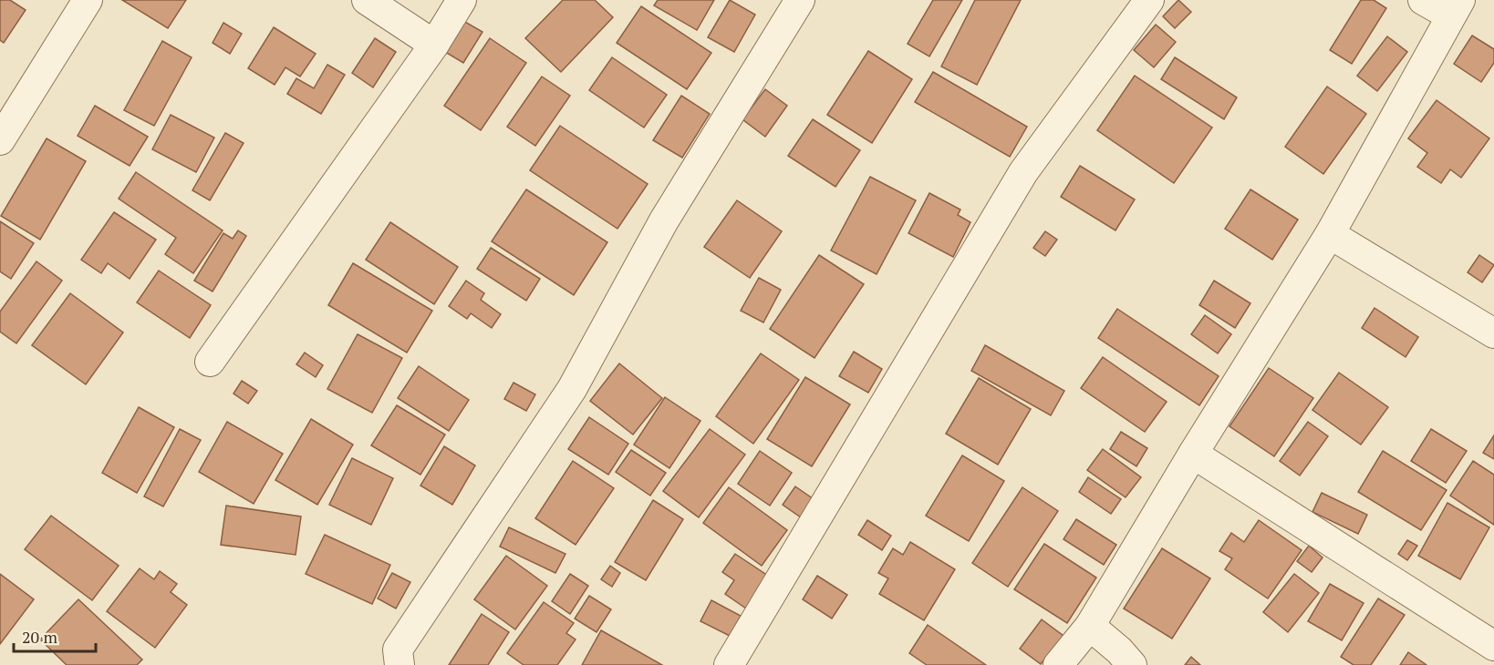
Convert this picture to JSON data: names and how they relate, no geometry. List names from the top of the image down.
{
  "scale_bar": "20 m"
}
